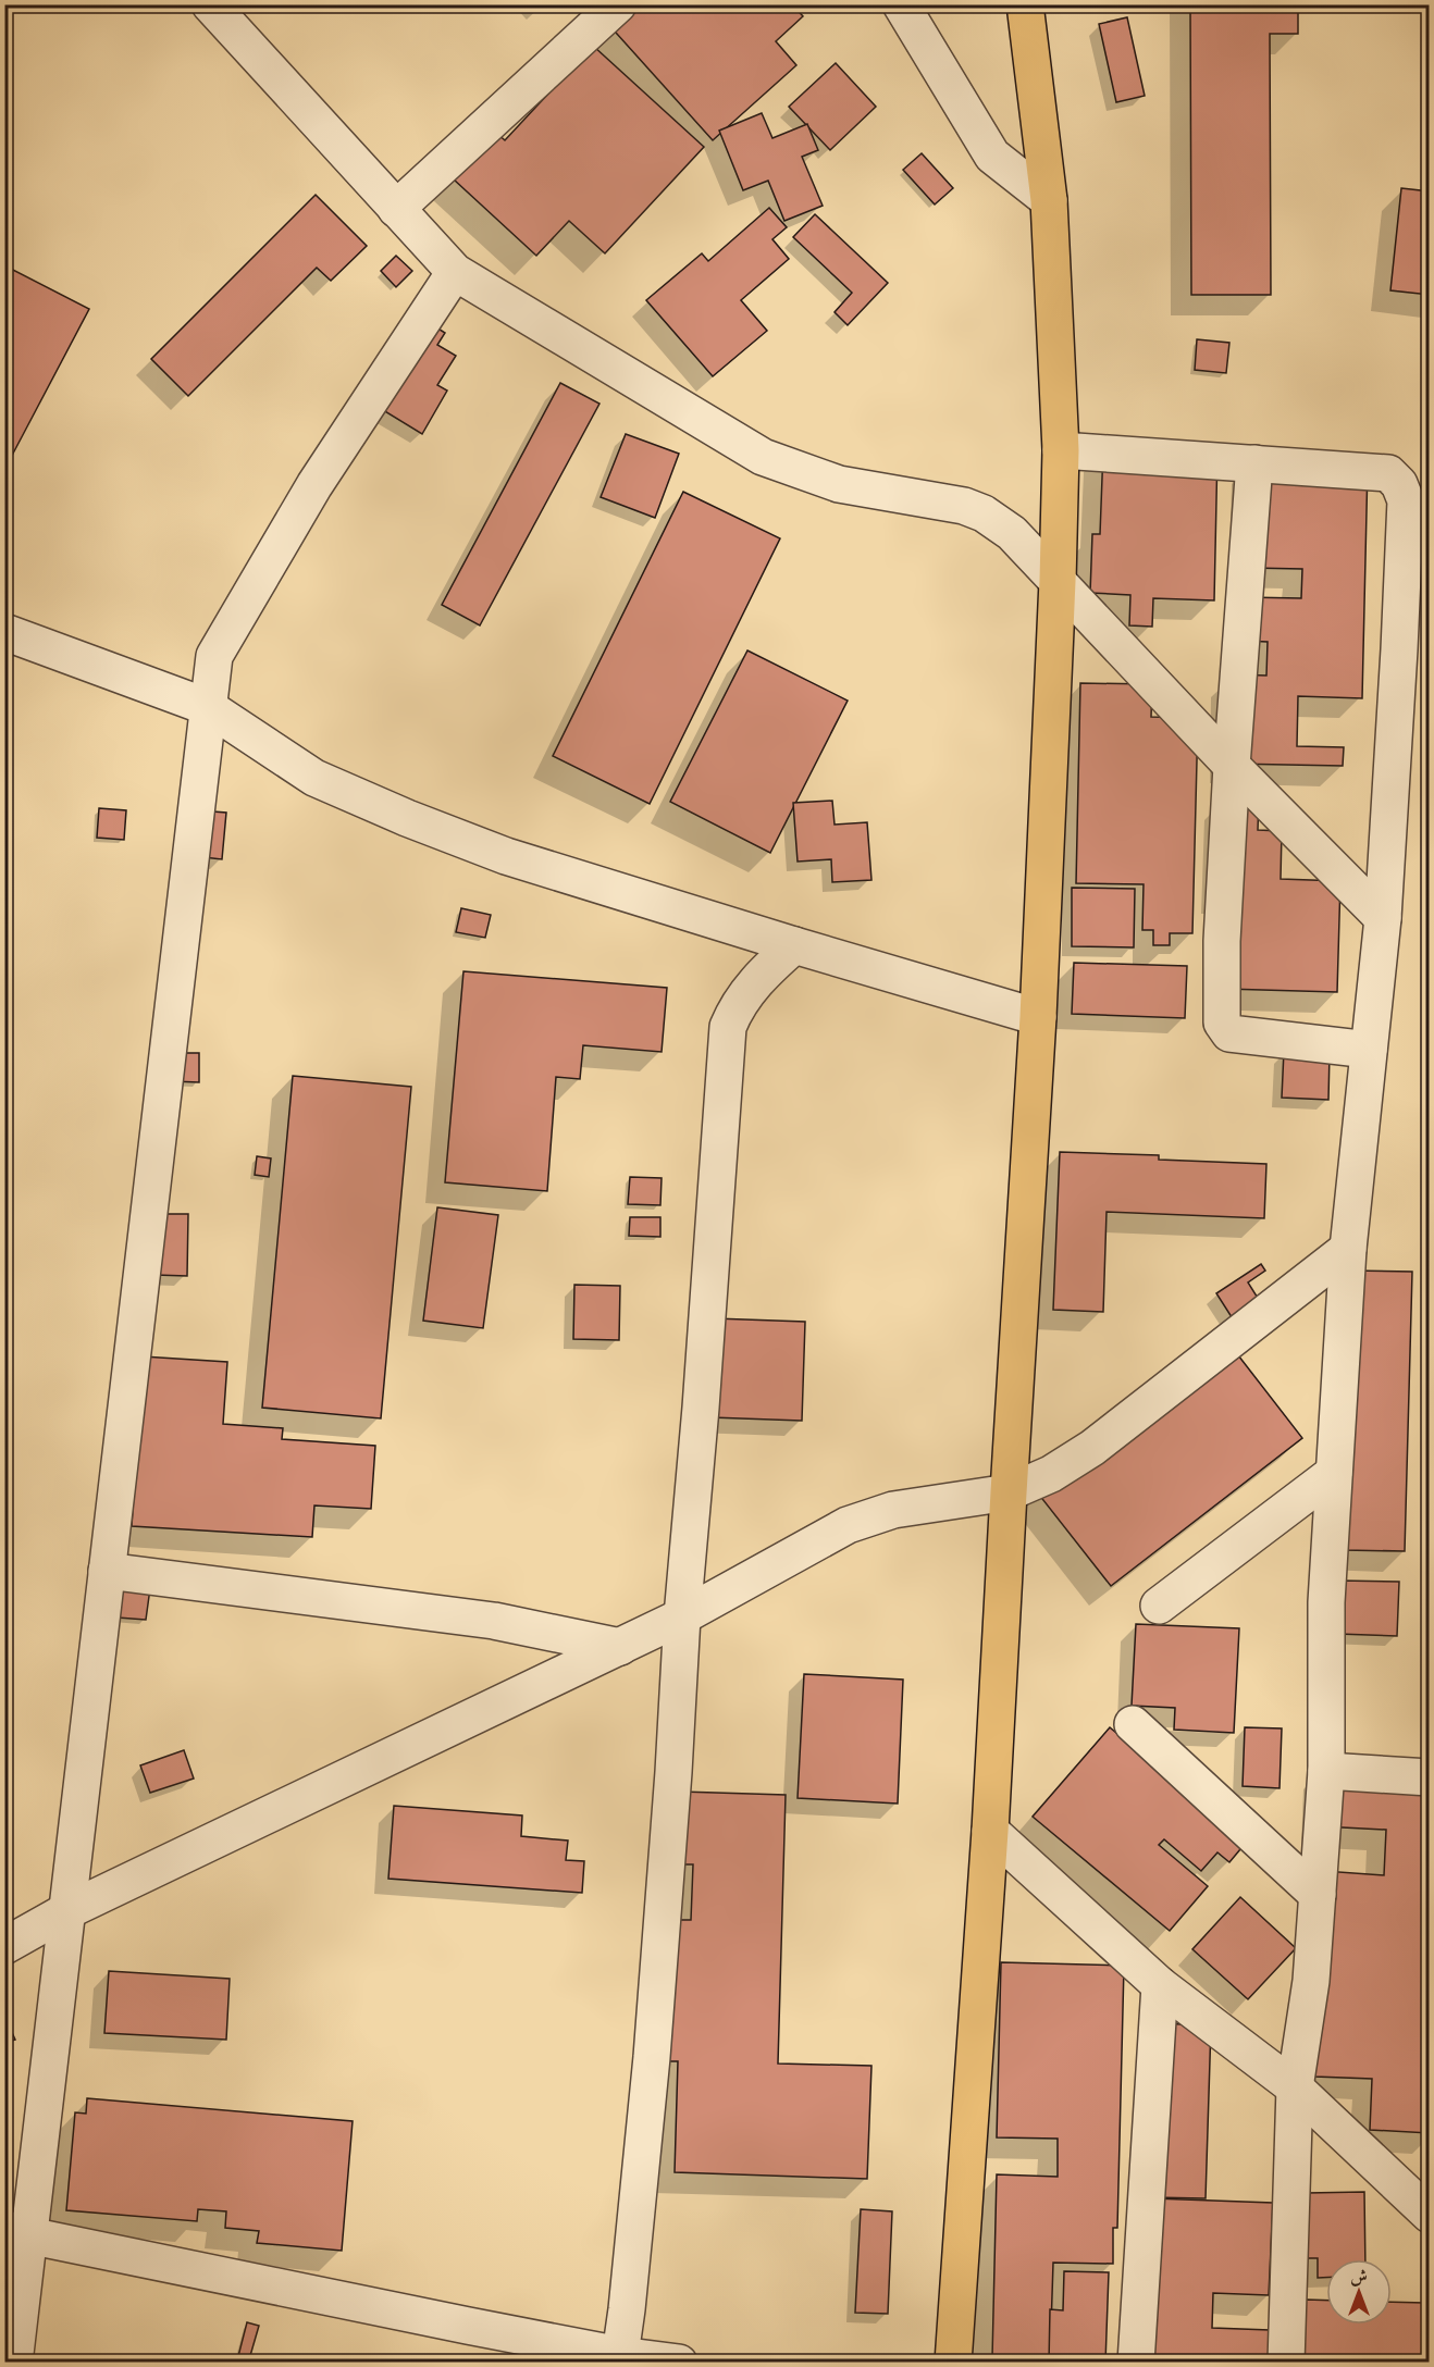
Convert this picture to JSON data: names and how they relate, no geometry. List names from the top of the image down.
{
  "north": "top"
}
